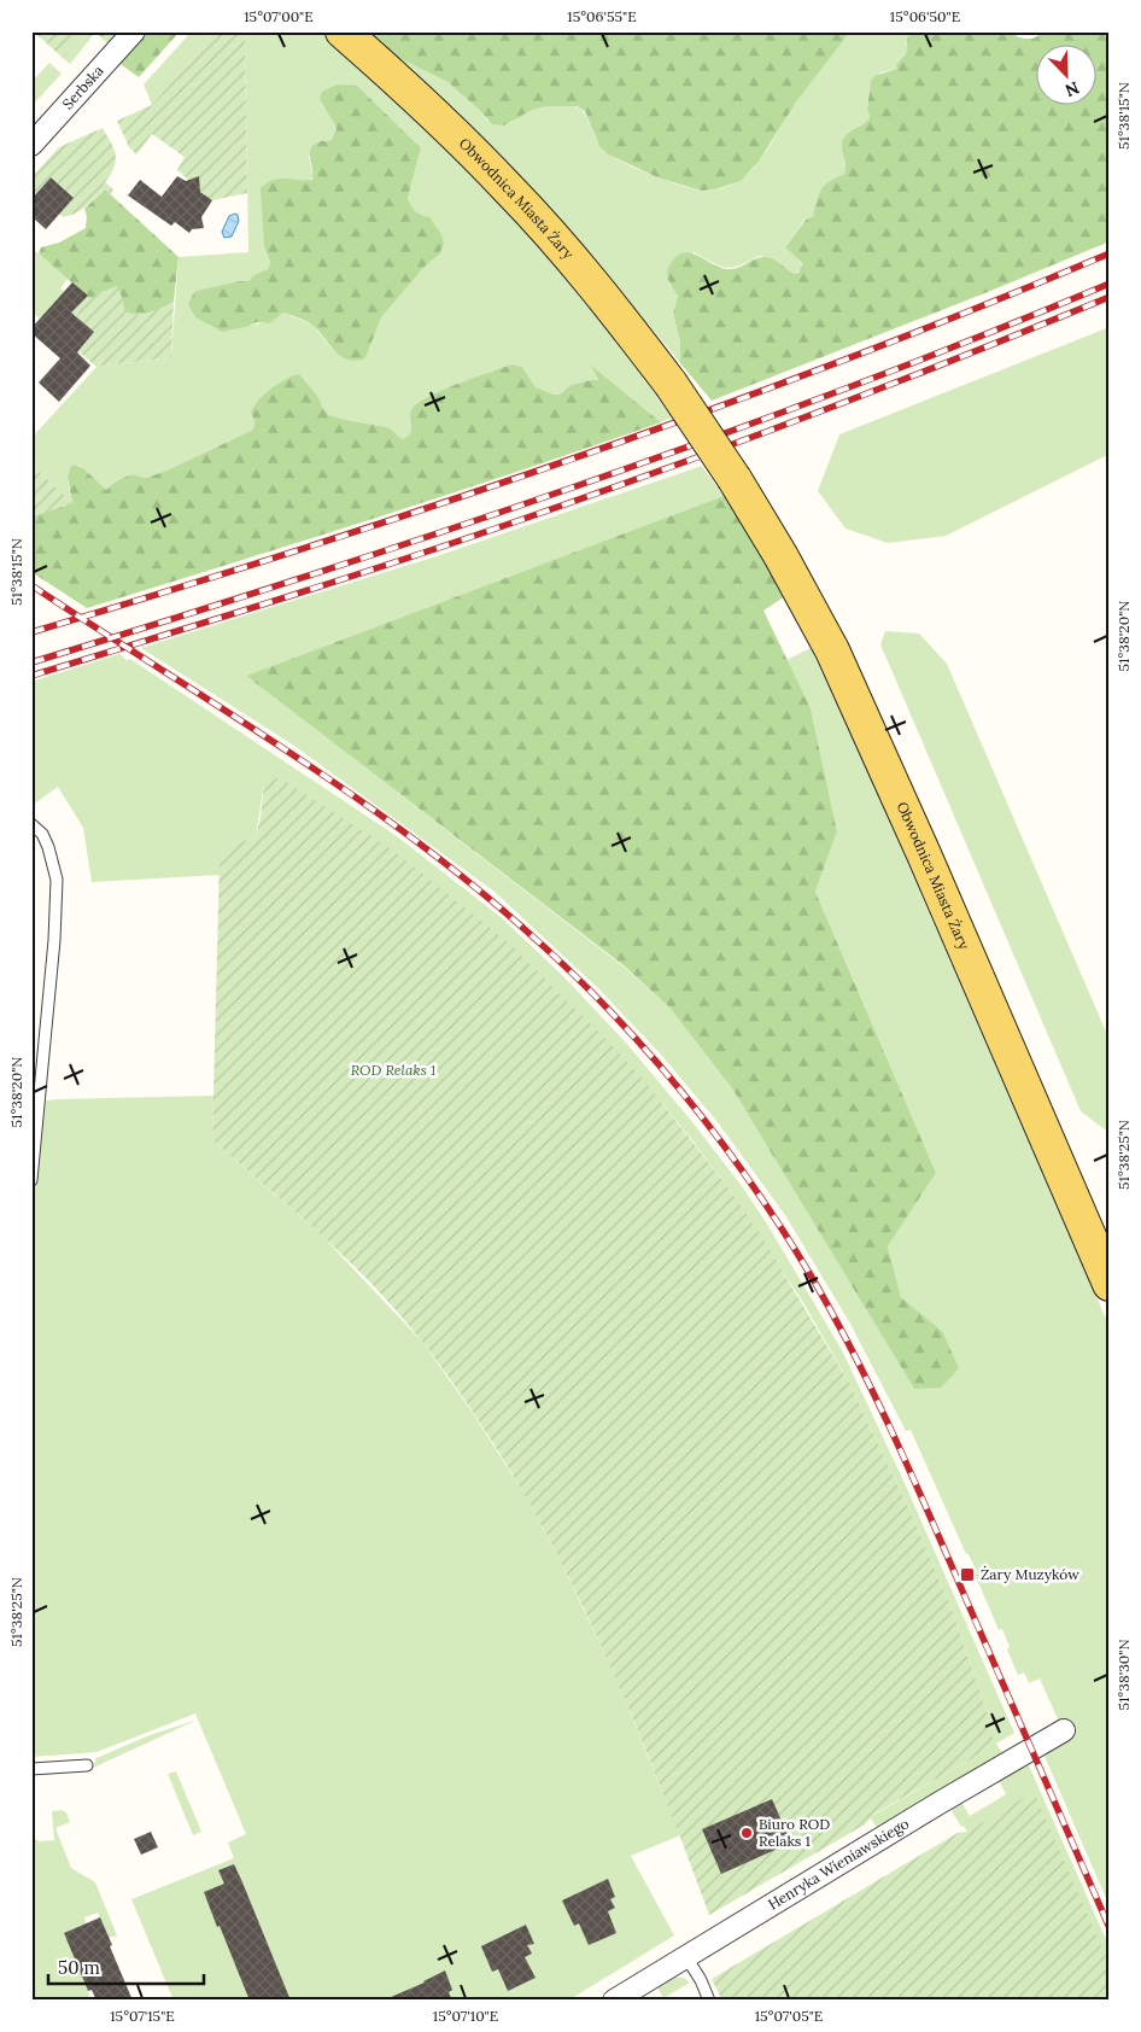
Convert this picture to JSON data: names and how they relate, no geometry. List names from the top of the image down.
{
  "streets": {
    "main road": ["Obwodnica Miasta Żary"],
    "street": ["Serbska", "Henryka Wieniawskiego"]
  },
  "parks": ["ROD Relaks 1"],
  "places": {
    "transit": ["Żary Muzyków"],
    "other": ["Biuro ROD Relaks 1"]
  },
  "scale_bar": "50 m",
  "north": "bottom right",
  "coordinates": [
    "15°07'00\"E",
    "15°06'55\"E",
    "15°06'50\"E",
    "51°38'15\"N",
    "51°38'20\"N",
    "51°38'25\"N",
    "51°38'30\"N",
    "15°07'15\"E",
    "15°07'10\"E",
    "15°07'05\"E"
  ]
}
